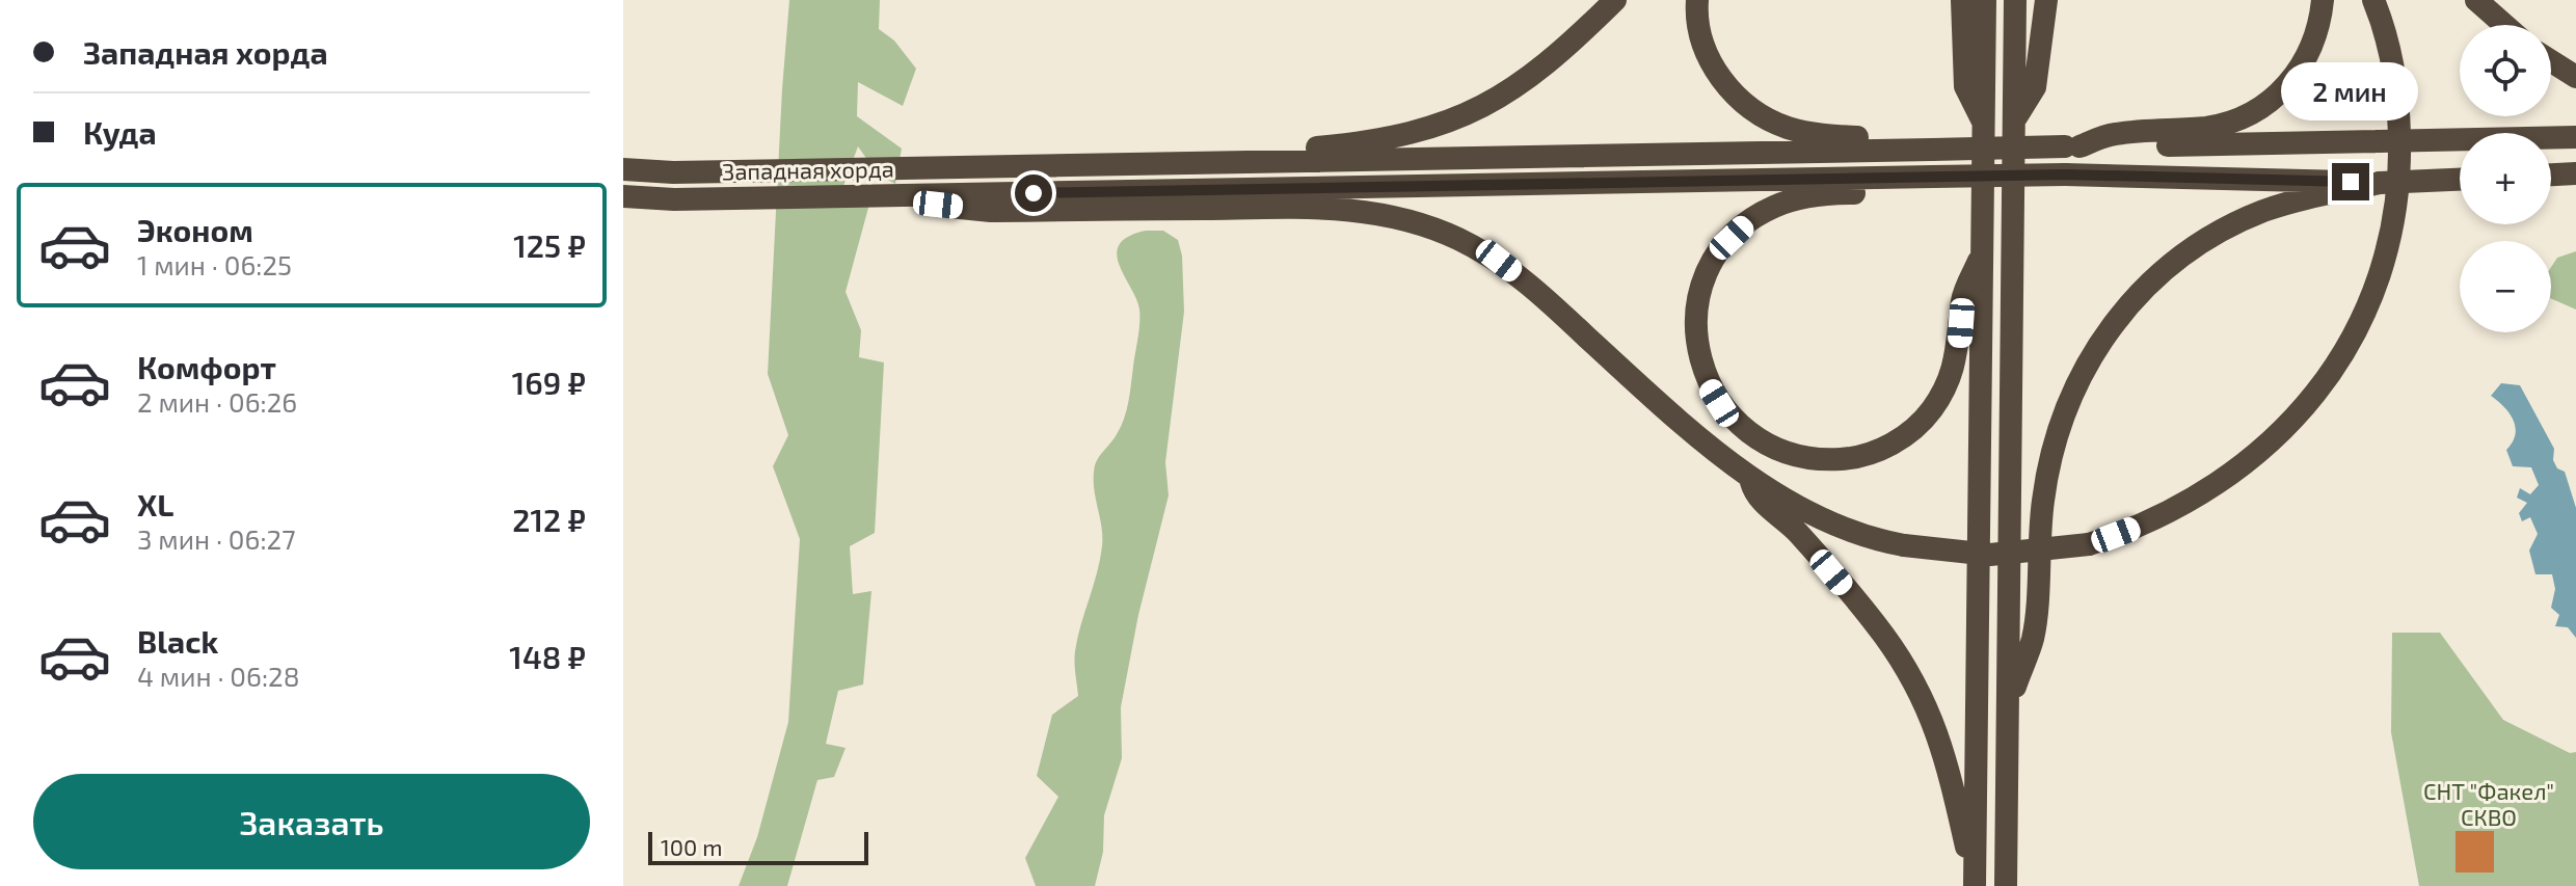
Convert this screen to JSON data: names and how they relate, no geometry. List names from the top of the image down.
{
  "streets": {
    "highway": ["Западная хорда"]
  },
  "parks": ["СНТ \"Факел\" СКВО"],
  "scale_bar": "100 m",
  "page": {
    "banner": ["Западная хорда", "Куда"],
    "map_buttons": ["+", "−"],
    "bubble": "2 мин",
    "list": [
      {
        "name": "Эконом",
        "note": "1 мин · 06:25",
        "value": "125 ₽"
      },
      {
        "name": "Комфорт",
        "note": "2 мин · 06:26",
        "value": "169 ₽"
      },
      {
        "name": "XL",
        "note": "3 мин · 06:27",
        "value": "212 ₽"
      },
      {
        "name": "Black",
        "note": "4 мин · 06:28",
        "value": "148 ₽"
      }
    ],
    "buttons": "Заказать",
    "scale": "100 m"
  }
}
